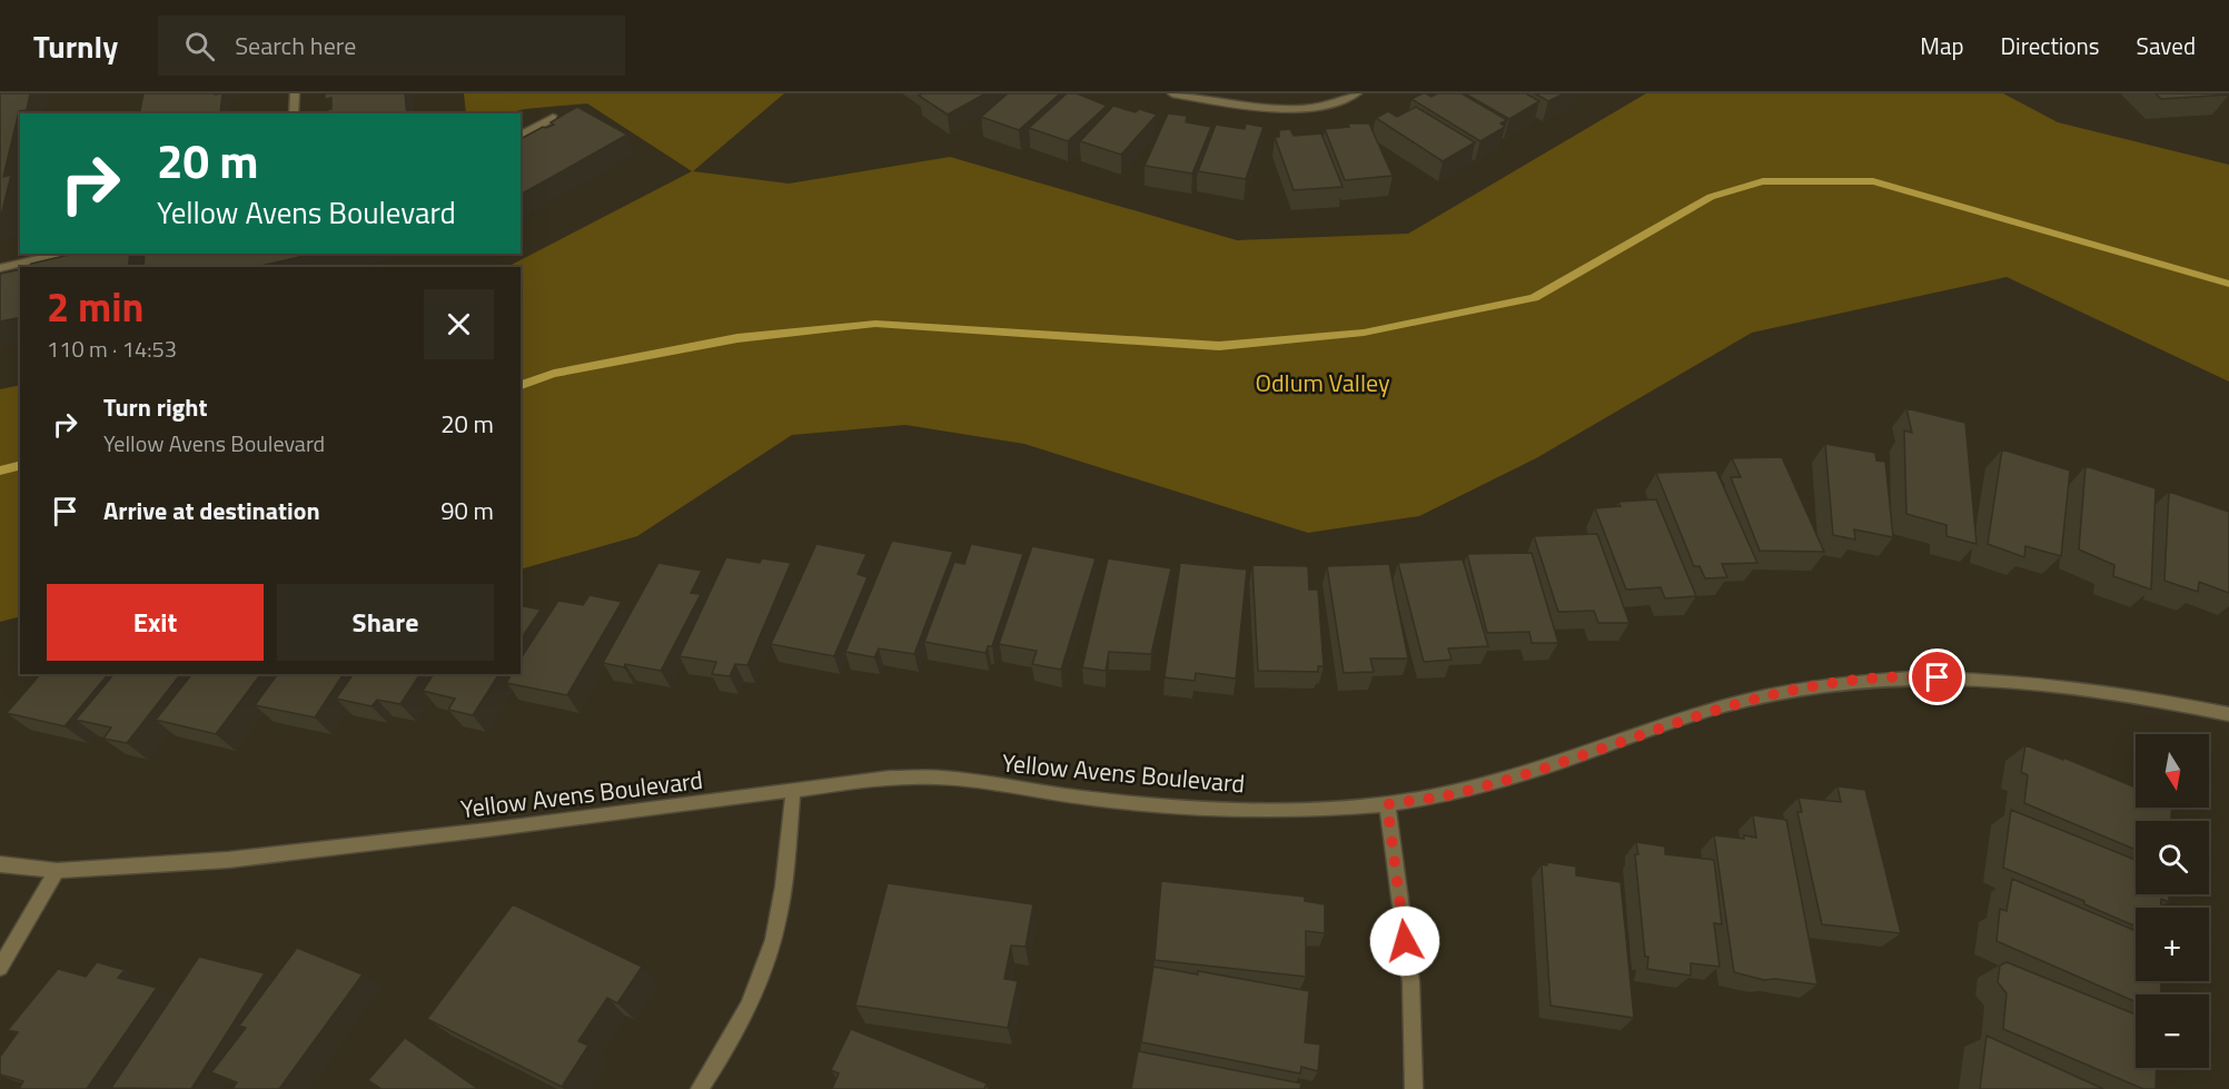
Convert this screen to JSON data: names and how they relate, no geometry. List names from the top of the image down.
{
  "streets": {
    "street": ["Yellow Avens Boulevard"]
  },
  "parks": ["Odlum Valley"],
  "north": "bottom",
  "page": {
    "header": "Turnly",
    "search": "Search here",
    "nav": ["Map", "Directions", "Saved"],
    "turn": ["20 m", "Yellow Avens Boulevard"],
    "heading": ["2 min", "110 m · 14:53"],
    "list": [
      {
        "name": "Turn right",
        "note": "Yellow Avens Boulevard",
        "value": "20 m"
      },
      {
        "name": "Arrive at destination",
        "value": "90 m"
      }
    ],
    "buttons": ["Exit", "Share"],
    "map_buttons": ["+", "−"]
  }
}
